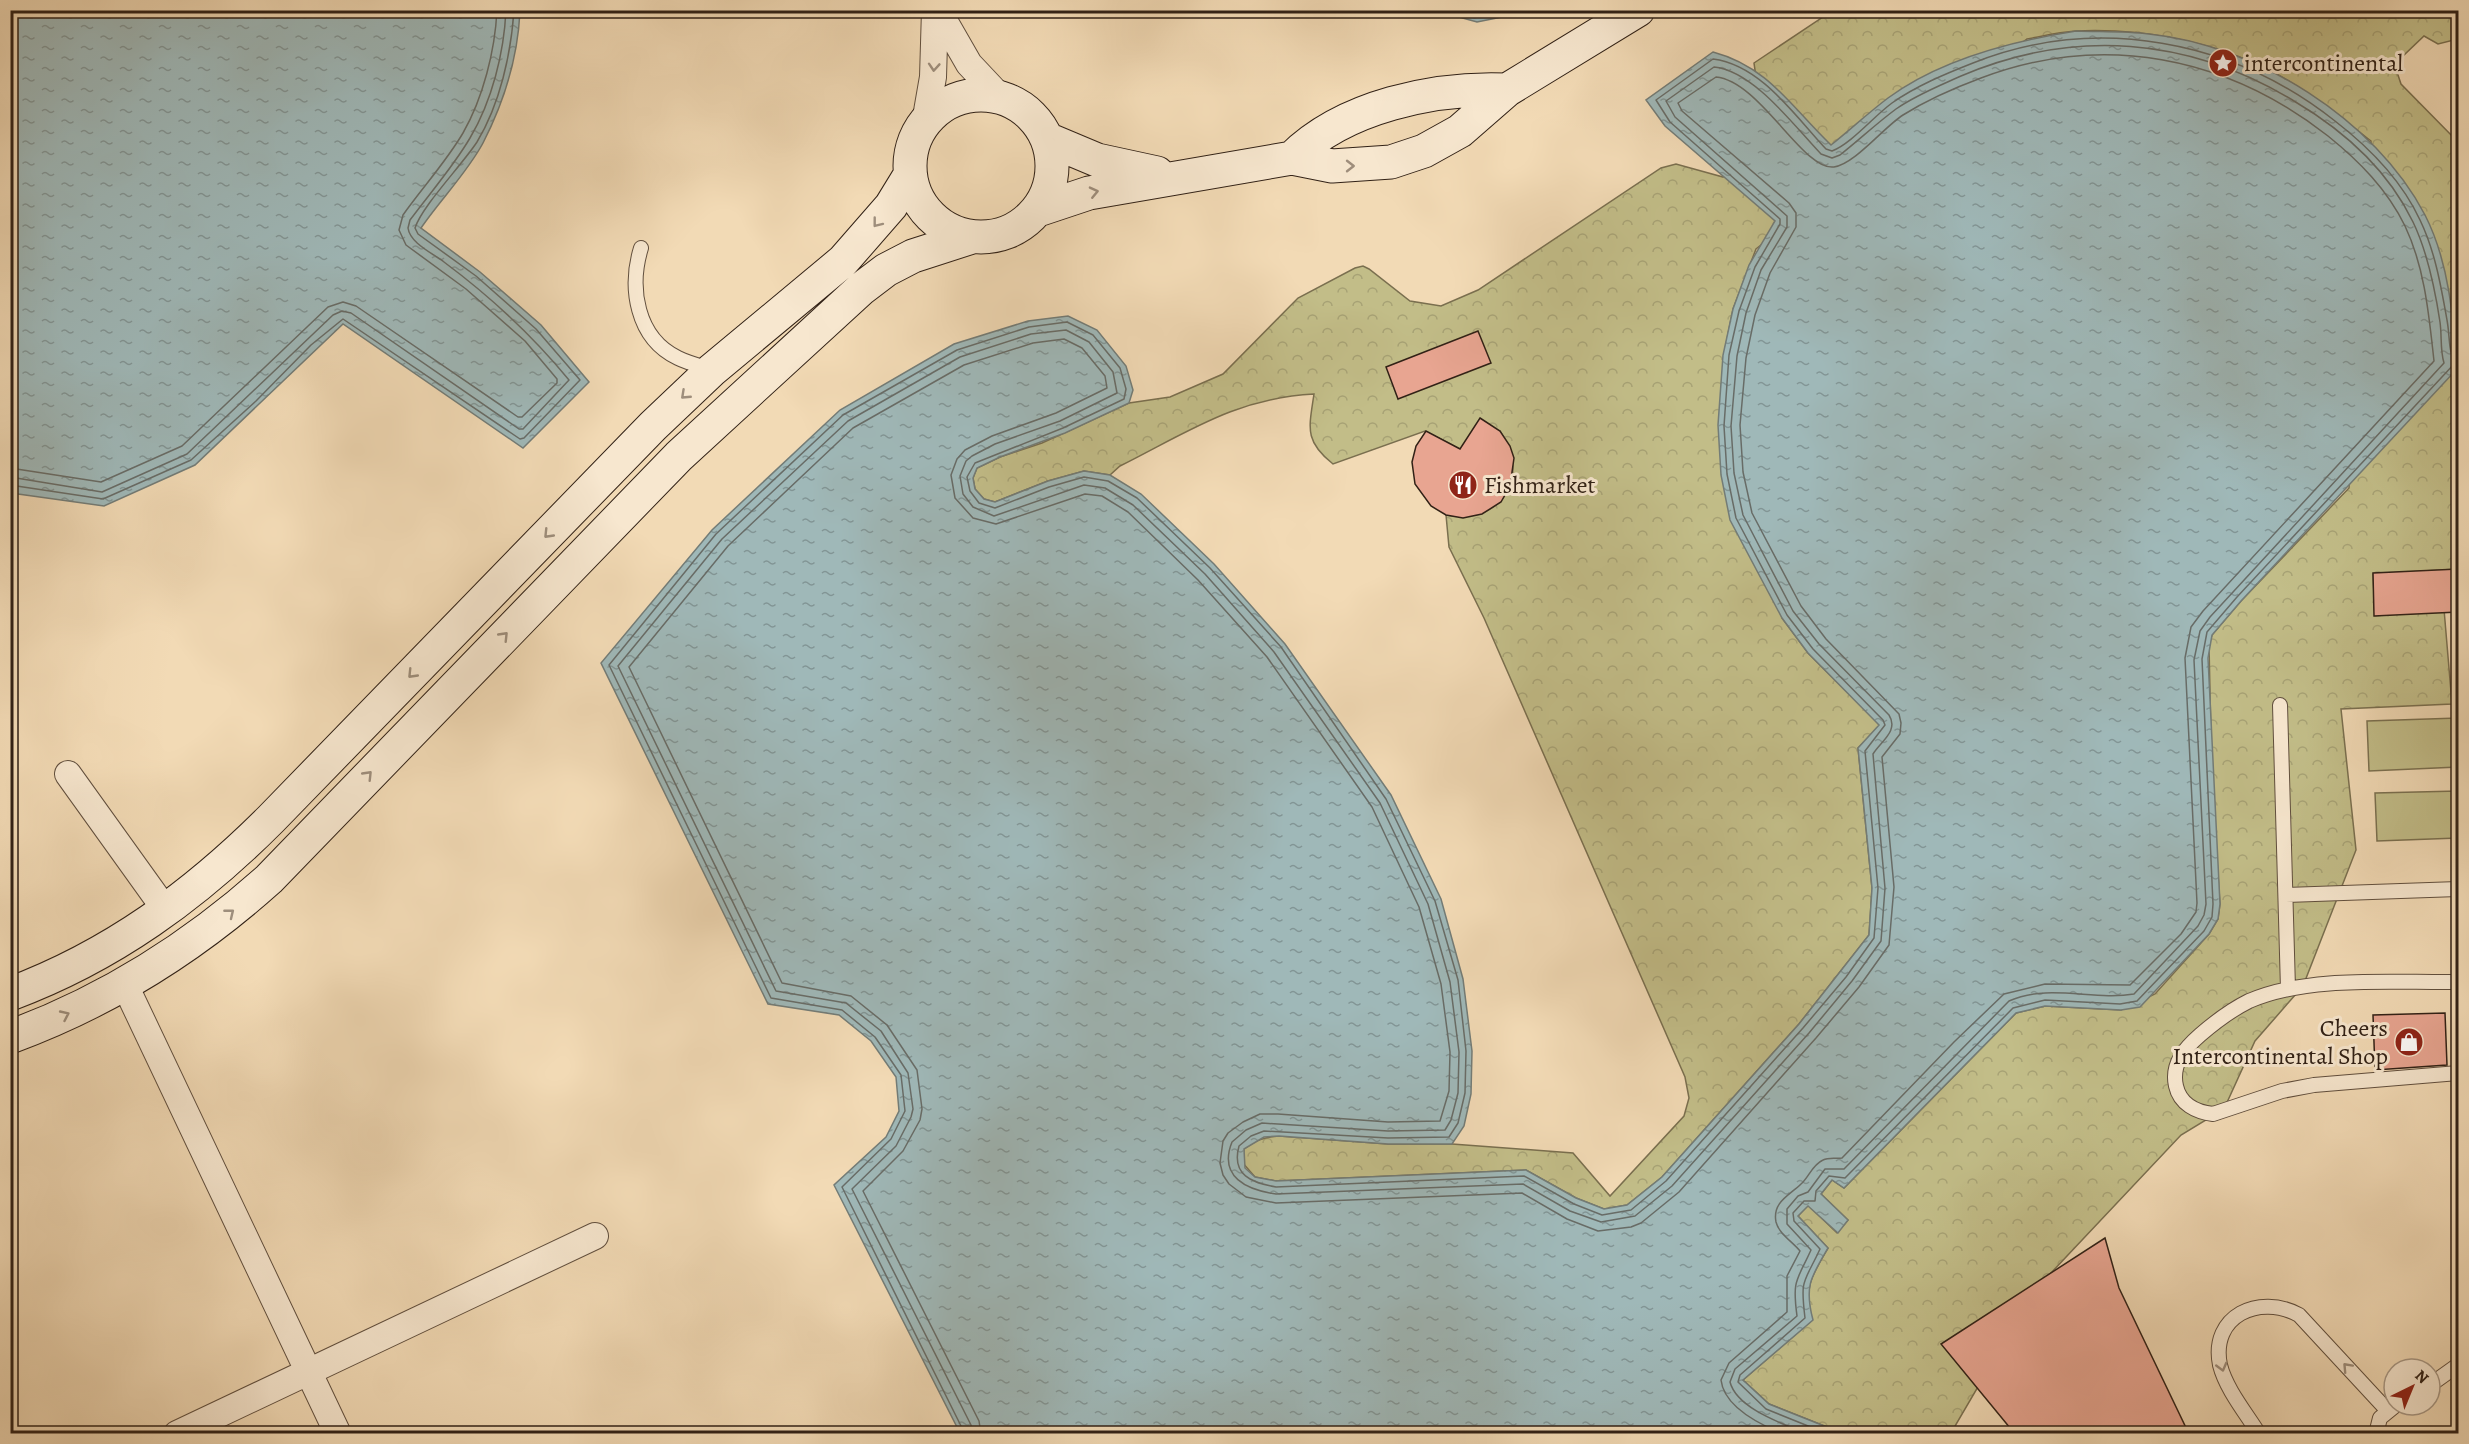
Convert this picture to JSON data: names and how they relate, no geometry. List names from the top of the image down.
{
  "places": {
    "place": ["intercontinental"],
    "restaurant": ["Fishmarket"],
    "shop": ["Cheers Intercontinental Shop"]
  },
  "north": "top right"
}
